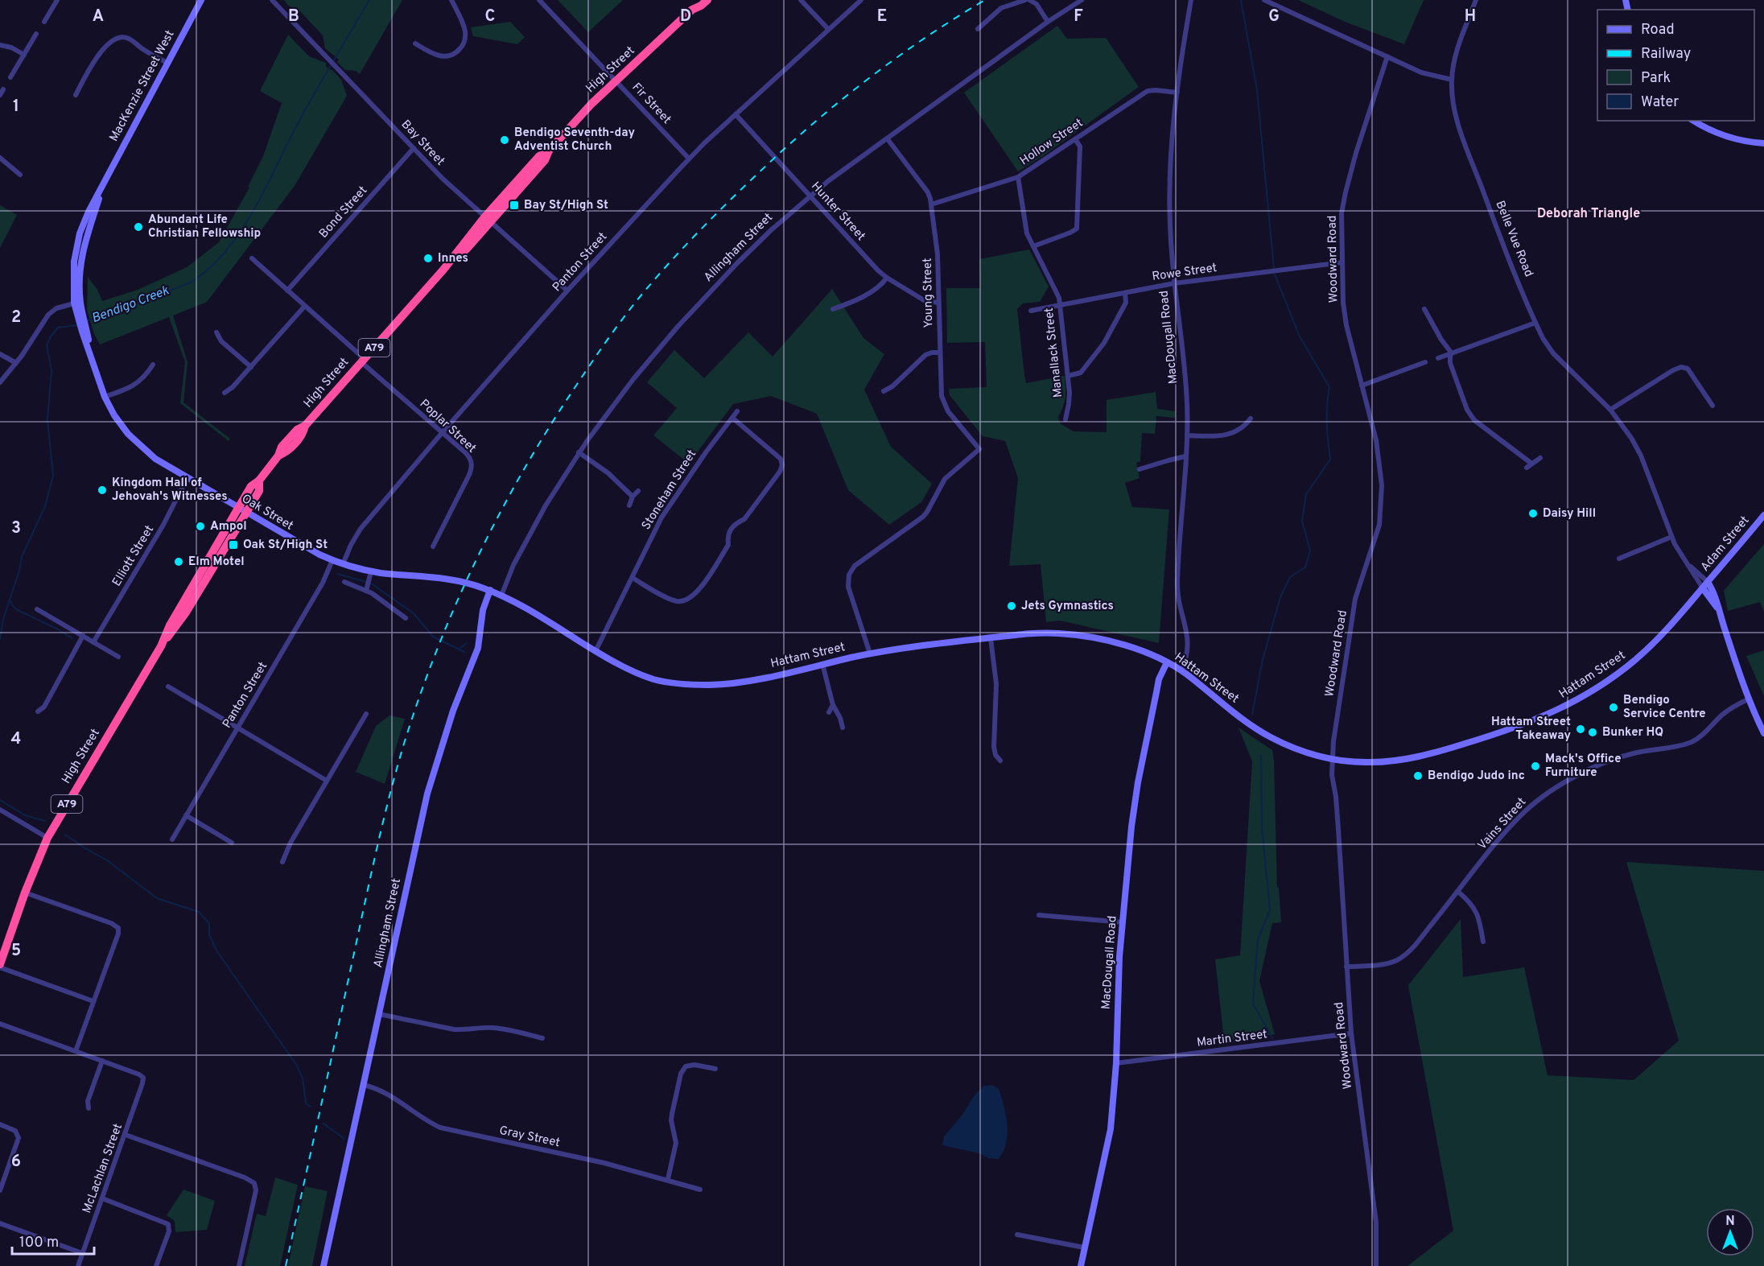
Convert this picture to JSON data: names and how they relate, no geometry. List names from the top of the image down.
{
  "streets": {
    "highway": ["High Street", "A79"],
    "main road": [
      "MacKenzie Street West",
      "Belle Vue Road",
      "Allingham Street",
      "MacDougall Road",
      "Oak Street",
      "Adam Street",
      "Hattam Street"
    ],
    "street": [
      "Fir Street",
      "Hollow Street",
      "Bay Street",
      "Hunter Street",
      "Bond Street",
      "Woodward Road",
      "Panton Street",
      "Rowe Street",
      "Young Street",
      "Manallack Street",
      "Poplar Street",
      "Stoneham Street",
      "Elliott Street",
      "Vains Street",
      "Martin Street",
      "Gray Street",
      "McLachlan Street"
    ]
  },
  "crossings": [
    ["High Street", "Fir Street"],
    ["High Street", "Bay Street"],
    ["High Street", "Poplar Street"],
    ["High Street", "Oak Street"],
    ["MacKenzie Street West", "Oak Street"],
    ["Fir Street", "Panton Street"],
    ["Hollow Street", "Young Street"],
    ["Hollow Street", "MacDougall Road"],
    ["Hollow Street", "Manallack Street"],
    ["Bay Street", "Bond Street"],
    ["Bay Street", "Panton Street"],
    ["Hunter Street", "Allingham Street"],
    ["Hunter Street", "Panton Street"],
    ["Hunter Street", "Young Street"],
    ["Bond Street", "Poplar Street"],
    ["Belle Vue Road", "Adam Street"],
    ["Belle Vue Road", "Hattam Street"],
    ["Belle Vue Road", "Vains Street"],
    ["Allingham Street", "Young Street"],
    ["Allingham Street", "Oak Street"],
    ["Allingham Street", "Hattam Street"],
    ["Allingham Street", "Gray Street"],
    ["Woodward Road", "Rowe Street"],
    ["Woodward Road", "Hattam Street"],
    ["Woodward Road", "Vains Street"],
    ["Woodward Road", "Martin Street"],
    ["Panton Street", "Poplar Street"],
    ["Panton Street", "Oak Street"],
    ["Rowe Street", "MacDougall Road"],
    ["Rowe Street", "Manallack Street"],
    ["Young Street", "Hattam Street"],
    ["MacDougall Road", "Hattam Street"],
    ["MacDougall Road", "Martin Street"],
    ["Stoneham Street", "Hattam Street"],
    ["Oak Street", "Elliott Street"],
    ["Oak Street", "Hattam Street"],
    ["Adam Street", "Hattam Street"]
  ],
  "districts": ["Deborah Triangle"],
  "water": ["Bendigo Creek"],
  "places": {
    "other": [
      "Bendigo Seventh-day Adventist Church",
      "Abundant Life Christian Fellowship",
      "Innes",
      "Kingdom Hall of Jehovah's Witnesses",
      "Daisy Hill",
      "Ampol",
      "Elm Motel",
      "Jets Gymnastics",
      "Bendigo Service Centre",
      "Hattam Street Takeaway",
      "Bunker HQ",
      "Mack's Office Furniture",
      "Bendigo Judo inc"
    ],
    "transit": ["Bay St/High St", "Oak St/High St"]
  },
  "legend": [
    "Road",
    "Railway",
    "Park",
    "Water"
  ],
  "scale_bar": "100 m",
  "north": "top",
  "grid": {
    "columns": [
      "A",
      "B",
      "C",
      "D",
      "E",
      "F",
      "G",
      "H"
    ],
    "rows": [
      "1",
      "2",
      "3",
      "4",
      "5",
      "6"
    ]
  }
}
